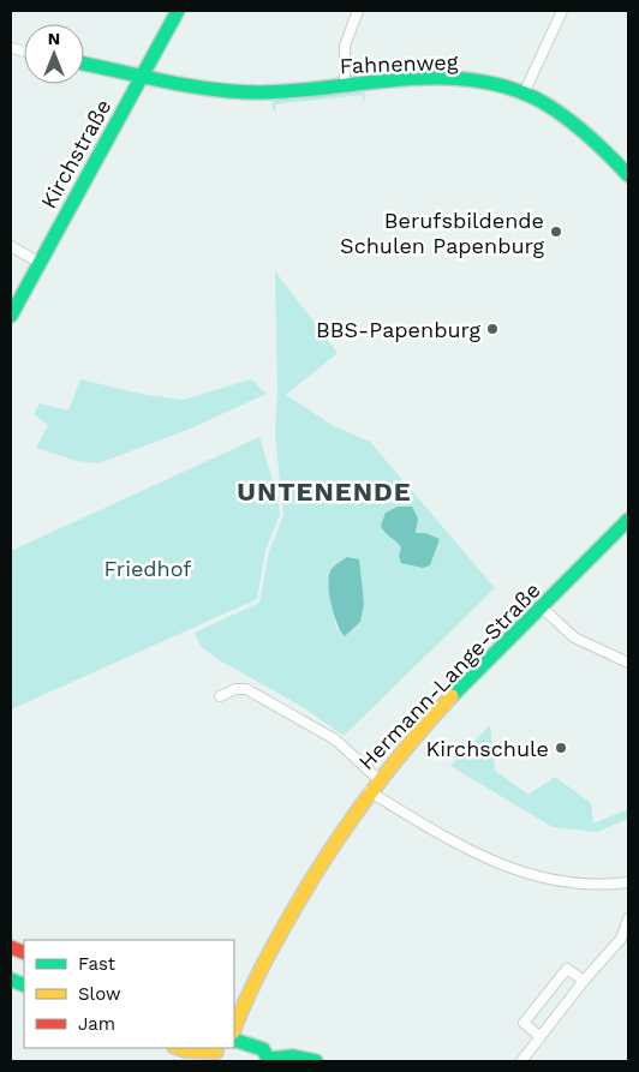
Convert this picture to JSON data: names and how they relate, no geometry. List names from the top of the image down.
{
  "streets": {
    "street": ["Fahnenweg", "Kirchstraße", "Hermann-Lange-Straße"]
  },
  "crossings": [
    ["Fahnenweg", "Kirchstraße"]
  ],
  "districts": ["UNTENENDE"],
  "parks": ["Friedhof"],
  "places": ["Berufsbildende Schulen Papenburg", "BBS-Papenburg", "Kirchschule"],
  "legend": ["Fast", "Slow", "Jam"],
  "north": "top"
}
